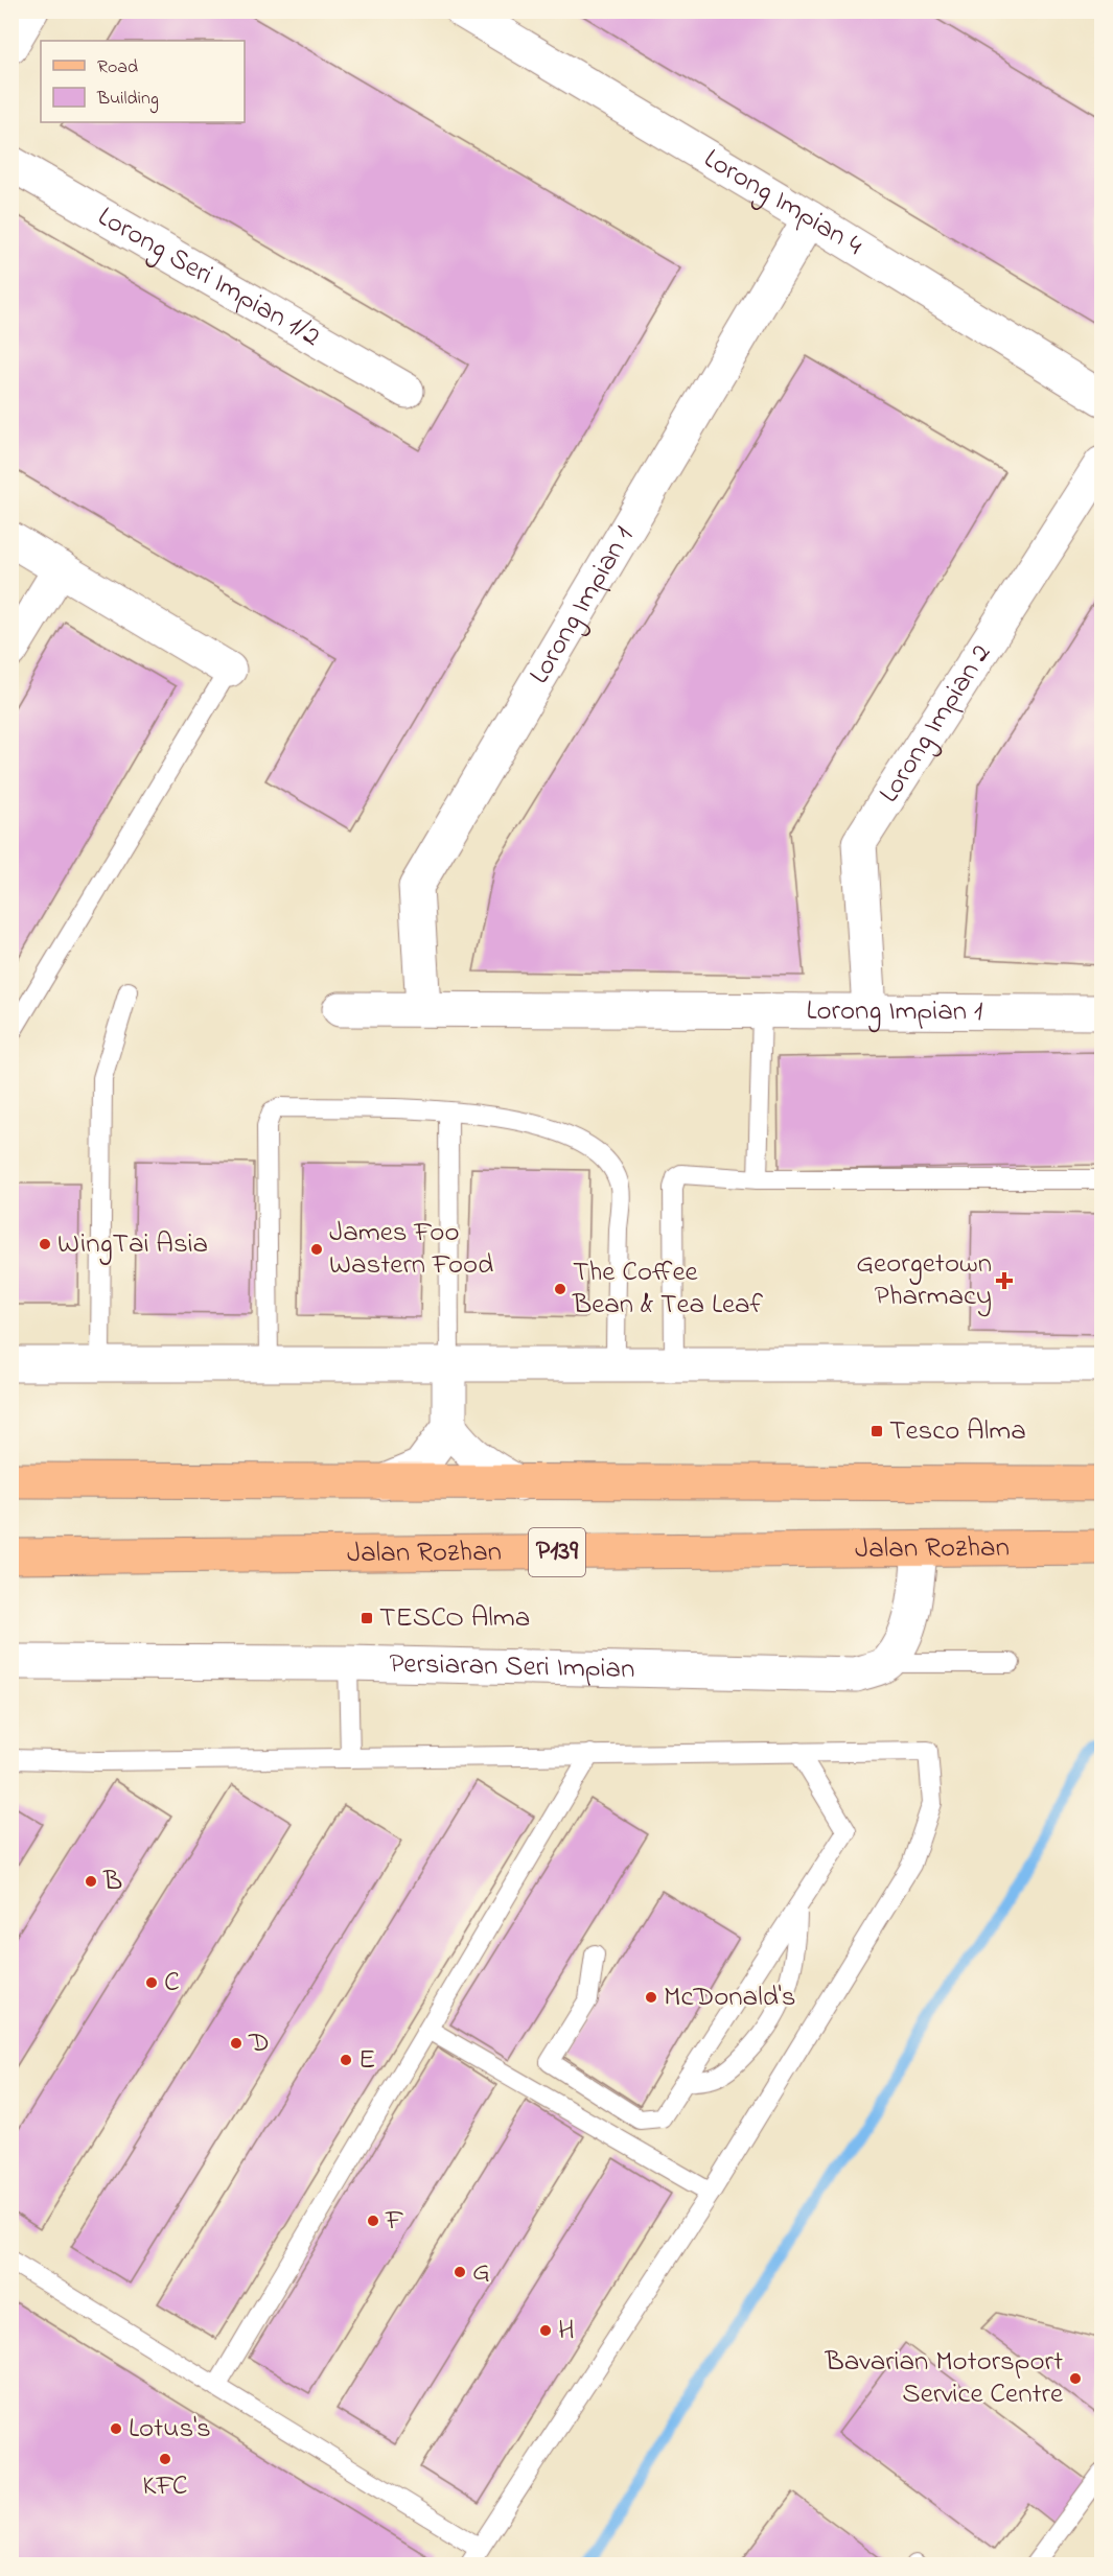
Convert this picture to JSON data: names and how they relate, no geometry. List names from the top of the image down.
{
  "streets": {
    "main road": ["Jalan Rozhan", "P139"],
    "street": [
      "Lorong Impian 4",
      "Lorong Seri Impian 1/2",
      "Lorong Impian 1",
      "Lorong Impian 2",
      "Persiaran Seri Impian"
    ]
  },
  "crossings": [
    ["Lorong Impian 4", "Lorong Impian 1"],
    ["Lorong Impian 1", "Lorong Impian 2"]
  ],
  "places": {
    "other": [
      "WingTai Asia",
      "James Foo Wastern Food",
      "The Coffee Bean & Tea Leaf",
      "B",
      "C",
      "McDonald's",
      "D",
      "E",
      "F",
      "G",
      "H",
      "Bavarian Motorsport Service Centre",
      "Lotus's",
      "KFC"
    ],
    "health": ["Georgetown Pharmacy"],
    "transit": ["Tesco Alma", "TESCO Alma"]
  },
  "legend": ["Road", "Building"]
}
